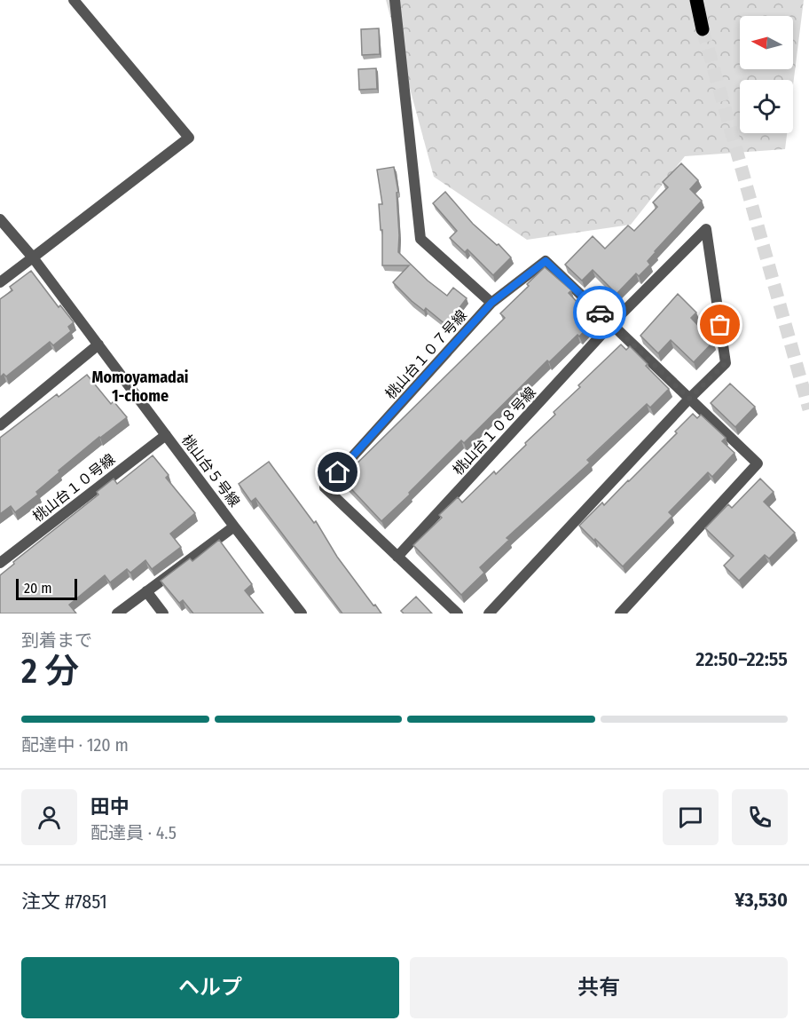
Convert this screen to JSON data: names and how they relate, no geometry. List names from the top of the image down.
{
  "streets": {
    "street": [
      "桃山台１０７号線",
      "桃山台１０８号線",
      "桃山台５号線",
      "桃山台１０号線"
    ]
  },
  "crossings": [
    ["桃山台１０７号線", "桃山台１０８号線"],
    ["桃山台５号線", "桃山台１０号線"]
  ],
  "districts": ["Momoyamadai 1-chome"],
  "scale_bar": "20 m",
  "north": "left",
  "page": {
    "scale": "20 m",
    "heading": ["2 分", "到着まで", "22:50–22:55"],
    "panel": [
      "田中",
      "配達員 · 4.5",
      "注文 #7851",
      "¥3,530"
    ],
    "bar": "配達中 · 120 m",
    "buttons": ["ヘルプ", "共有"]
  }
}
